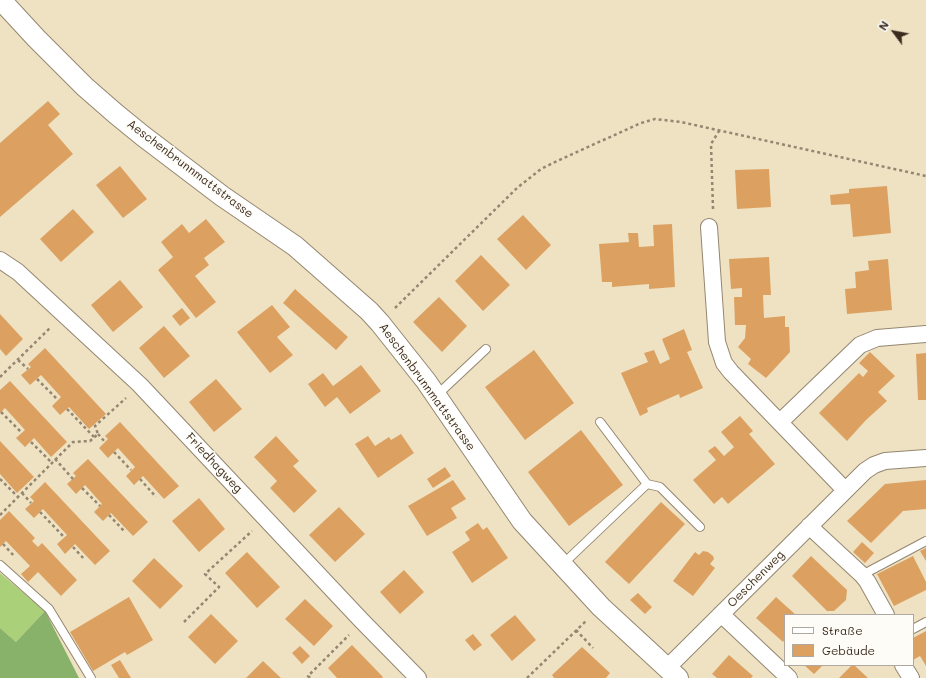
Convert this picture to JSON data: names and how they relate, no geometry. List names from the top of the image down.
{
  "streets": {
    "street": ["Aeschenbrunnmattstrasse", "Friedhagweg", "Oeschenweg"]
  },
  "crossings": [
    ["Aeschenbrunnmattstrasse", "Oeschenweg"]
  ],
  "legend": ["Straße", "Gebäude"],
  "north": "top left"
}
